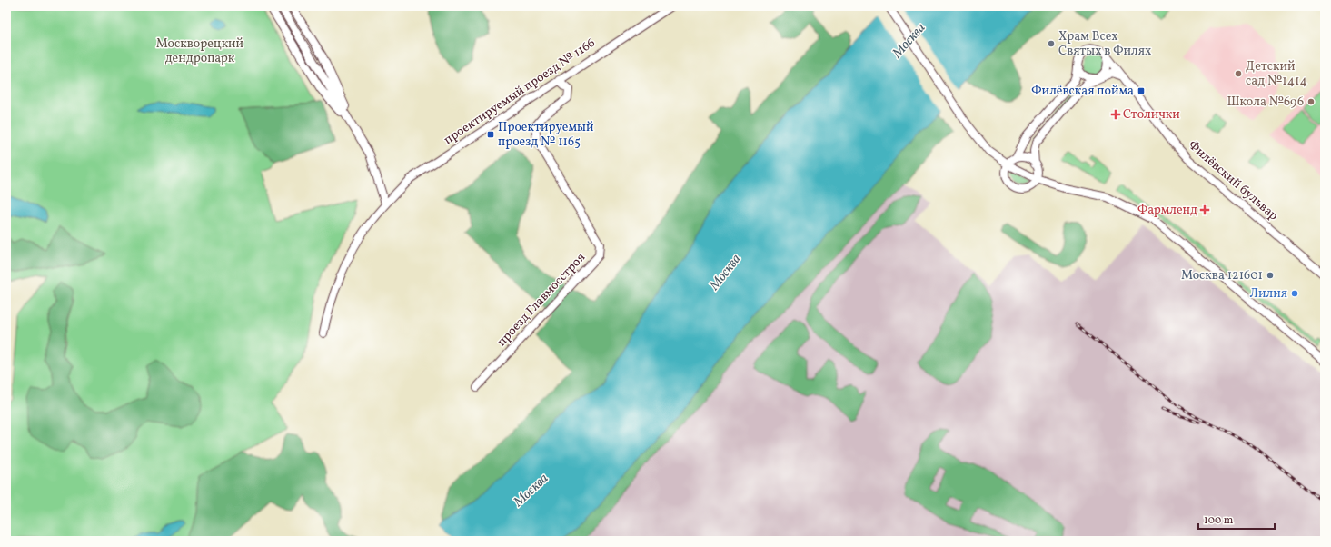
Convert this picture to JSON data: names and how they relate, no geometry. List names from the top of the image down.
{
  "streets": {
    "street": ["проектируемый проезд № 1166", "Филёвский бульвар", "проезд Главмосстроя"]
  },
  "crossings": [
    ["проектируемый проезд № 1166", "проезд Главмосстроя"]
  ],
  "water": ["Москва"],
  "parks": ["Москворецкий дендропарк"],
  "places": {
    "other": [
      "Храм Всех Святых в Филях",
      "Детский сад №1414",
      "Школа №696",
      "Москва 121601",
      "Лилия"
    ],
    "transit": ["Филёвская пойма", "Проектируемый проезд № 1165"],
    "health": ["Столички", "Фармленд"]
  },
  "scale_bar": "100 m"
}
